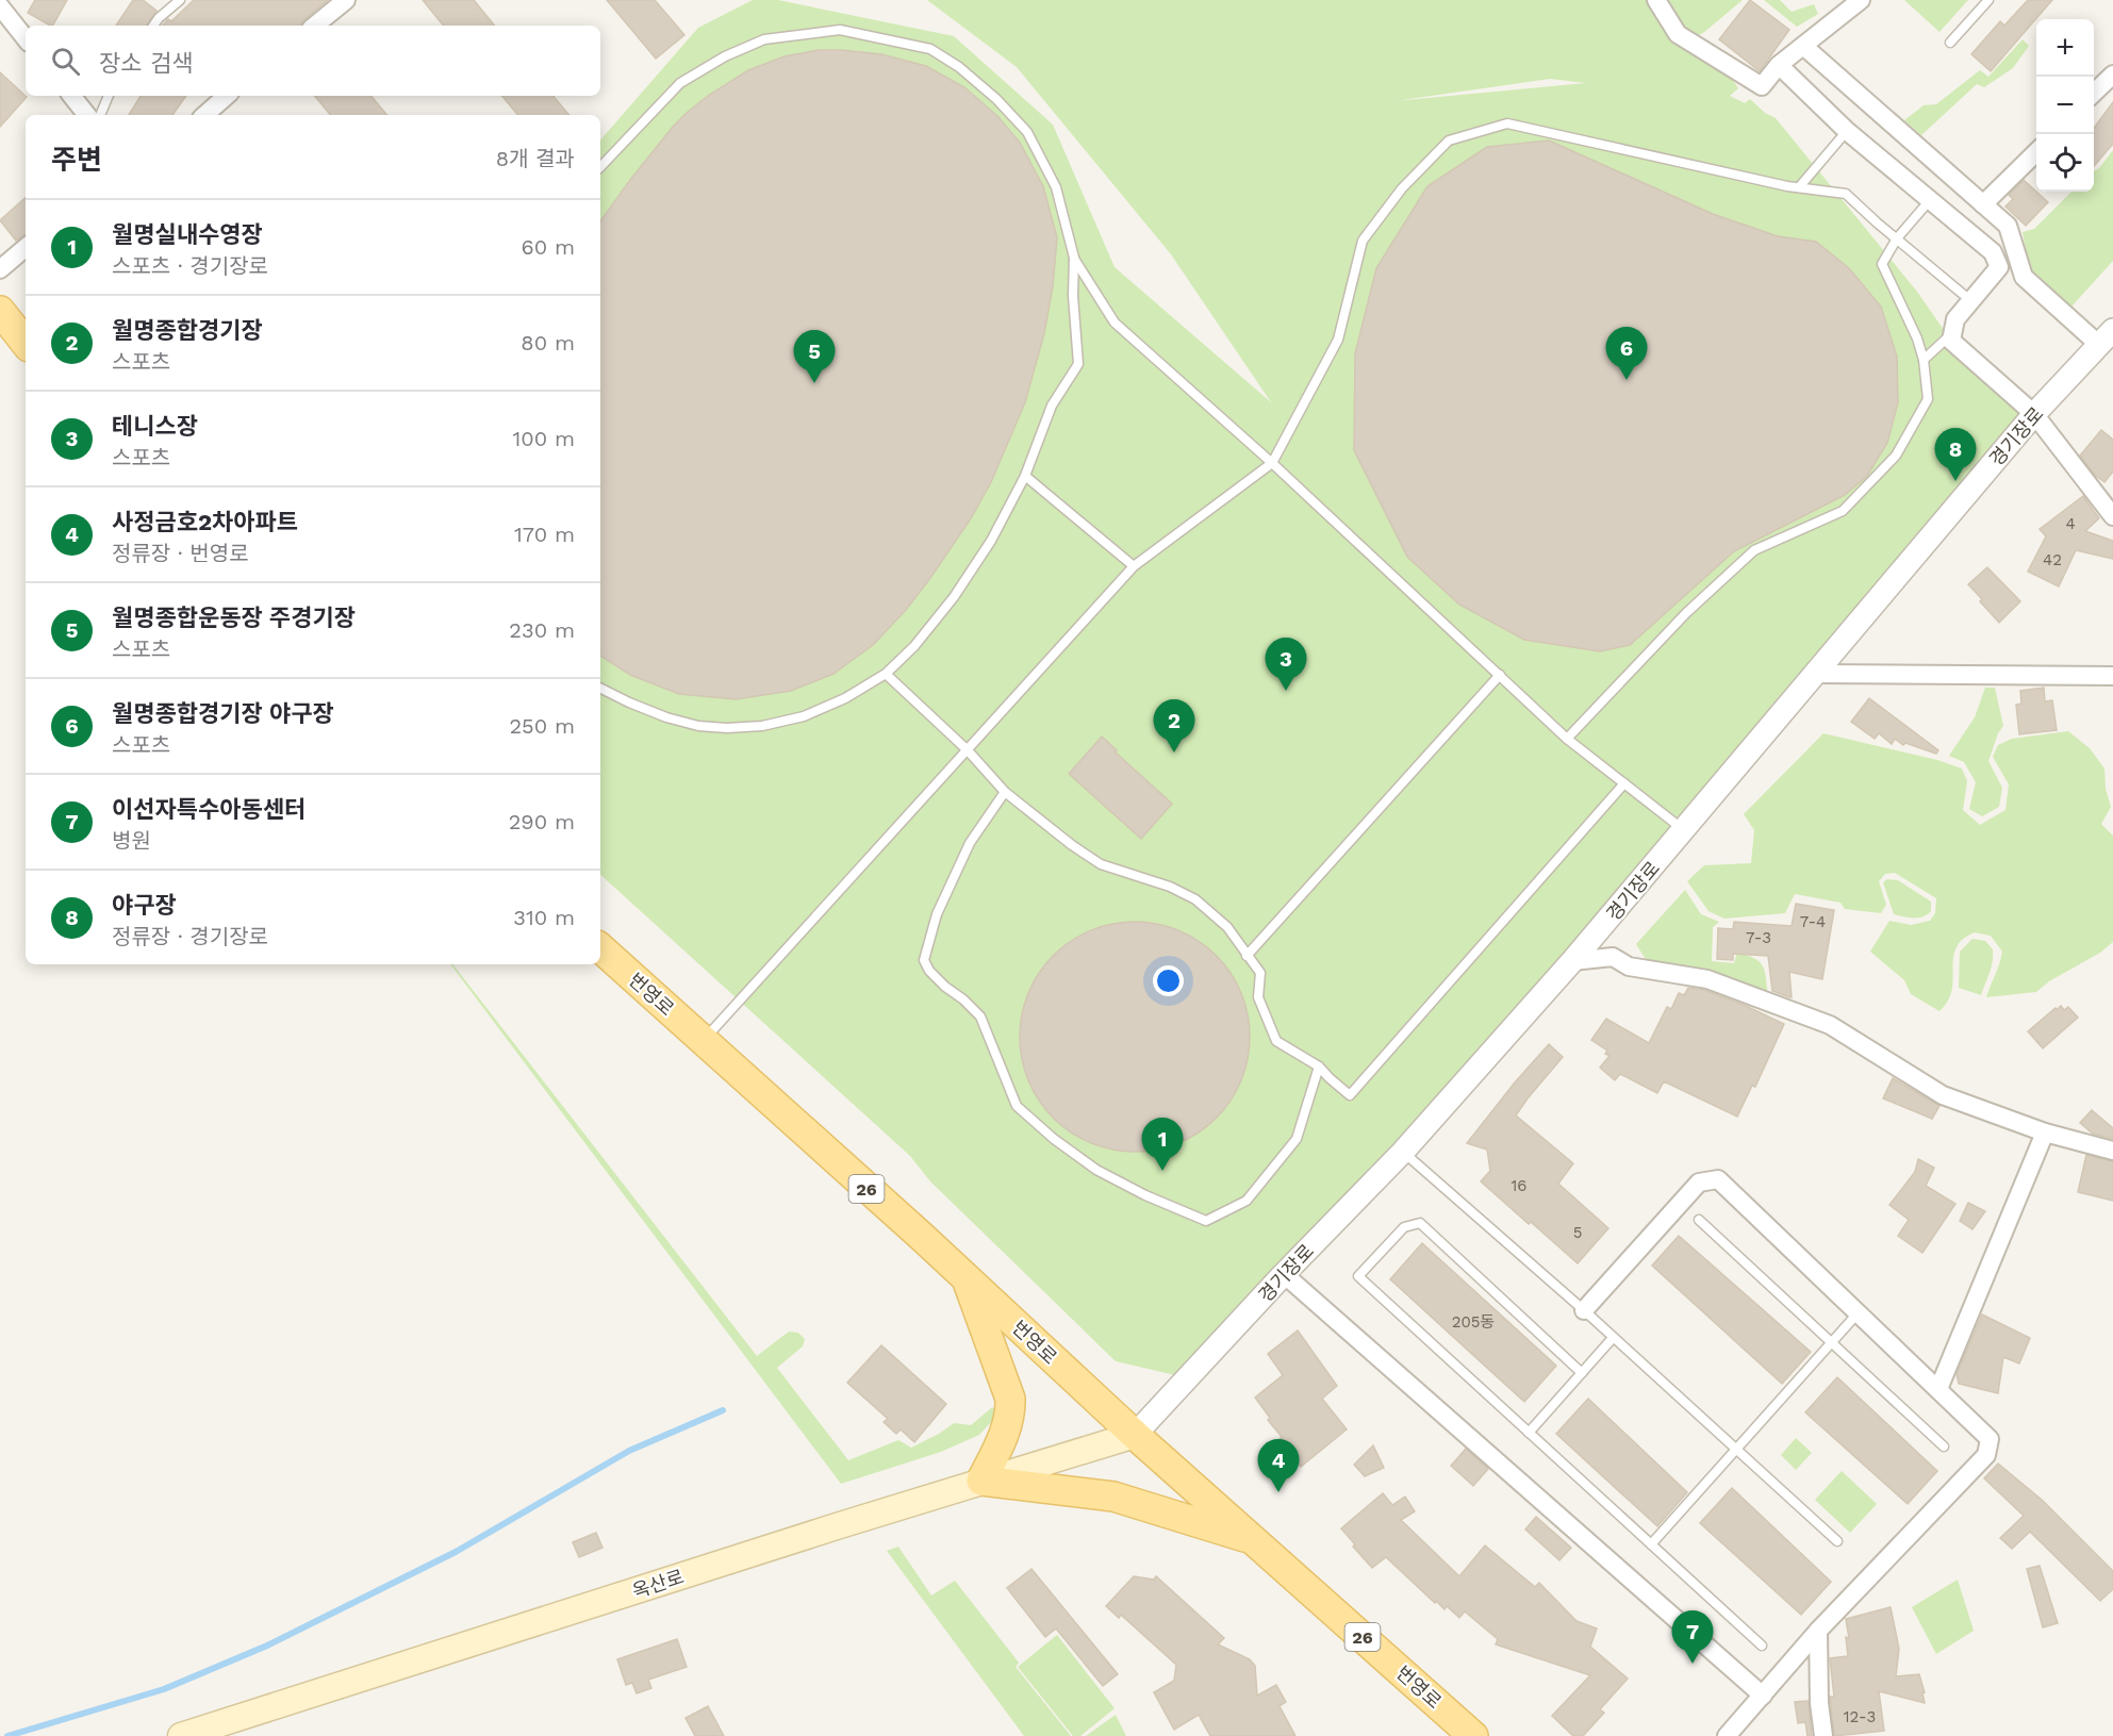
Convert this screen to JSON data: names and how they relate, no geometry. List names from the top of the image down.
{
  "streets": {
    "main road": ["번영로", "26", "옥산로"],
    "street": ["경기장로"]
  },
  "crossings": [
    ["경기장로", "번영로"],
    ["경기장로", "옥산로"],
    ["번영로", "옥산로"]
  ],
  "house_numbers": [
    "4",
    "42",
    "7-4",
    "7-3",
    "16",
    "5",
    "205동",
    "12-3"
  ],
  "page": {
    "map_buttons": ["+", "−"],
    "search": "장소 검색",
    "heading": ["주변", "8개 결과"],
    "list": [
      {
        "mark": "1",
        "name": "월명실내수영장",
        "note": "스포츠 · 경기장로",
        "value": "60 m"
      },
      {
        "mark": "2",
        "name": "월명종합경기장",
        "note": "스포츠",
        "value": "80 m"
      },
      {
        "mark": "3",
        "name": "테니스장",
        "note": "스포츠",
        "value": "100 m"
      },
      {
        "mark": "4",
        "name": "사정금호2차아파트",
        "note": "정류장 · 번영로",
        "value": "170 m"
      },
      {
        "mark": "5",
        "name": "월명종합운동장 주경기장",
        "note": "스포츠",
        "value": "230 m"
      },
      {
        "mark": "6",
        "name": "월명종합경기장 야구장",
        "note": "스포츠",
        "value": "250 m"
      },
      {
        "mark": "7",
        "name": "이선자특수아동센터",
        "note": "병원",
        "value": "290 m"
      },
      {
        "mark": "8",
        "name": "야구장",
        "note": "정류장 · 경기장로",
        "value": "310 m"
      }
    ],
    "pins": [
      "6",
      "5",
      "8",
      "3",
      "2",
      "1",
      "4",
      "7"
    ]
  }
}
